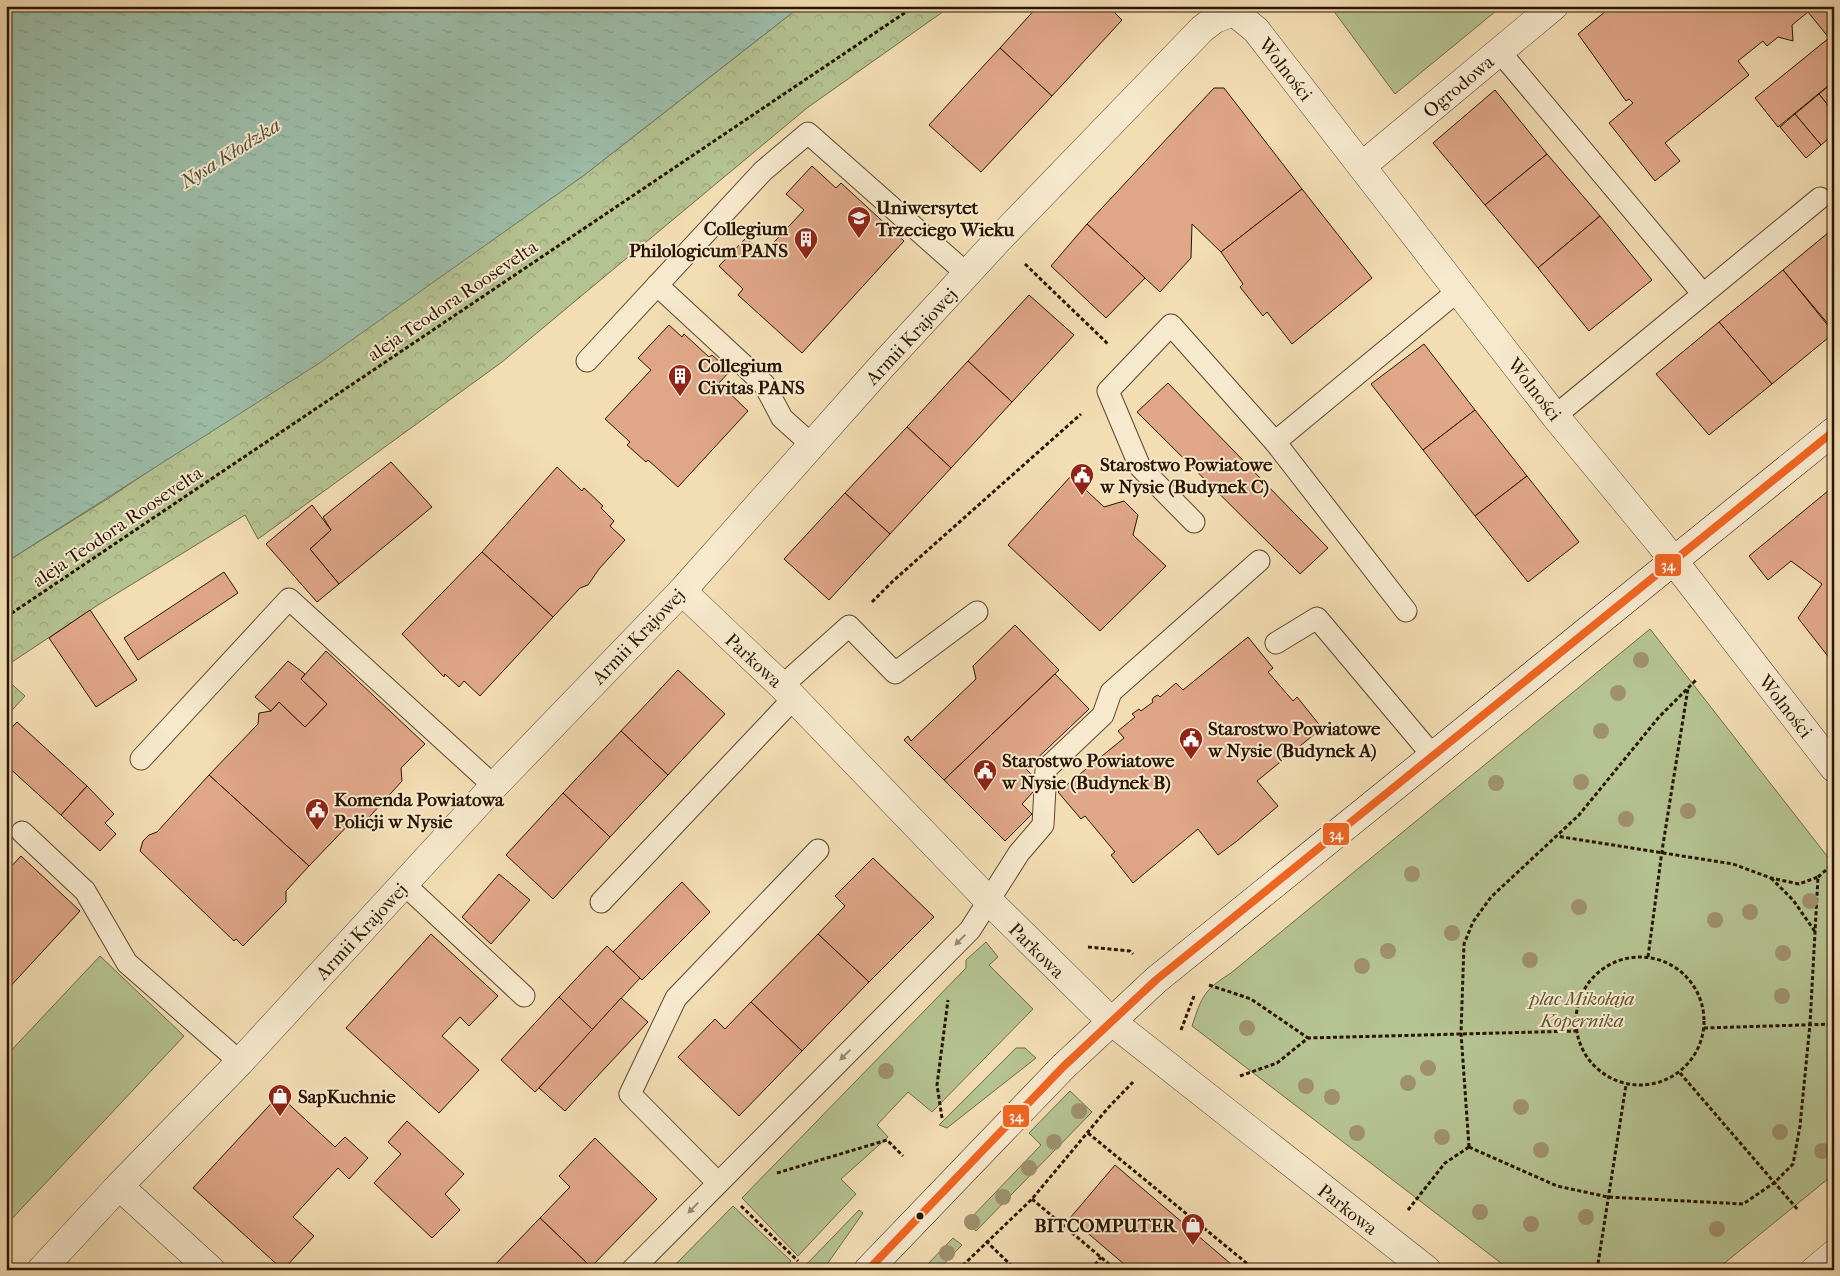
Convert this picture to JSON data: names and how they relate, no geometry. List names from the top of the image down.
{
  "streets": {
    "street": [
      "Wolności",
      "Ogrodowa",
      "Armii Krajowej",
      "Parkowa"
    ],
    "path": ["aleja Teodora Roosevelta"]
  },
  "crossings": [
    ["Wolności", "Ogrodowa"],
    ["Wolności", "Armii Krajowej"],
    ["Armii Krajowej", "Parkowa"]
  ],
  "water": ["Nysa Kłodzka"],
  "parks": ["plac Mikołaja Kopernika"],
  "places": {
    "school or university": ["Uniwersytet Trzeciego Wieku"],
    "building": ["Collegium Philologicum PANS", "Collegium Civitas PANS"],
    "public building": [
      "Starostwo Powiatowe w Nysie (Budynek C)",
      "Starostwo Powiatowe w Nysie (Budynek A)",
      "Starostwo Powiatowe w Nysie (Budynek B)",
      "Komenda Powiatowa Policji w Nysie"
    ],
    "shop": ["SapKuchnie", "BITCOMPUTER"]
  },
  "lines": ["transit line 34"]
}
